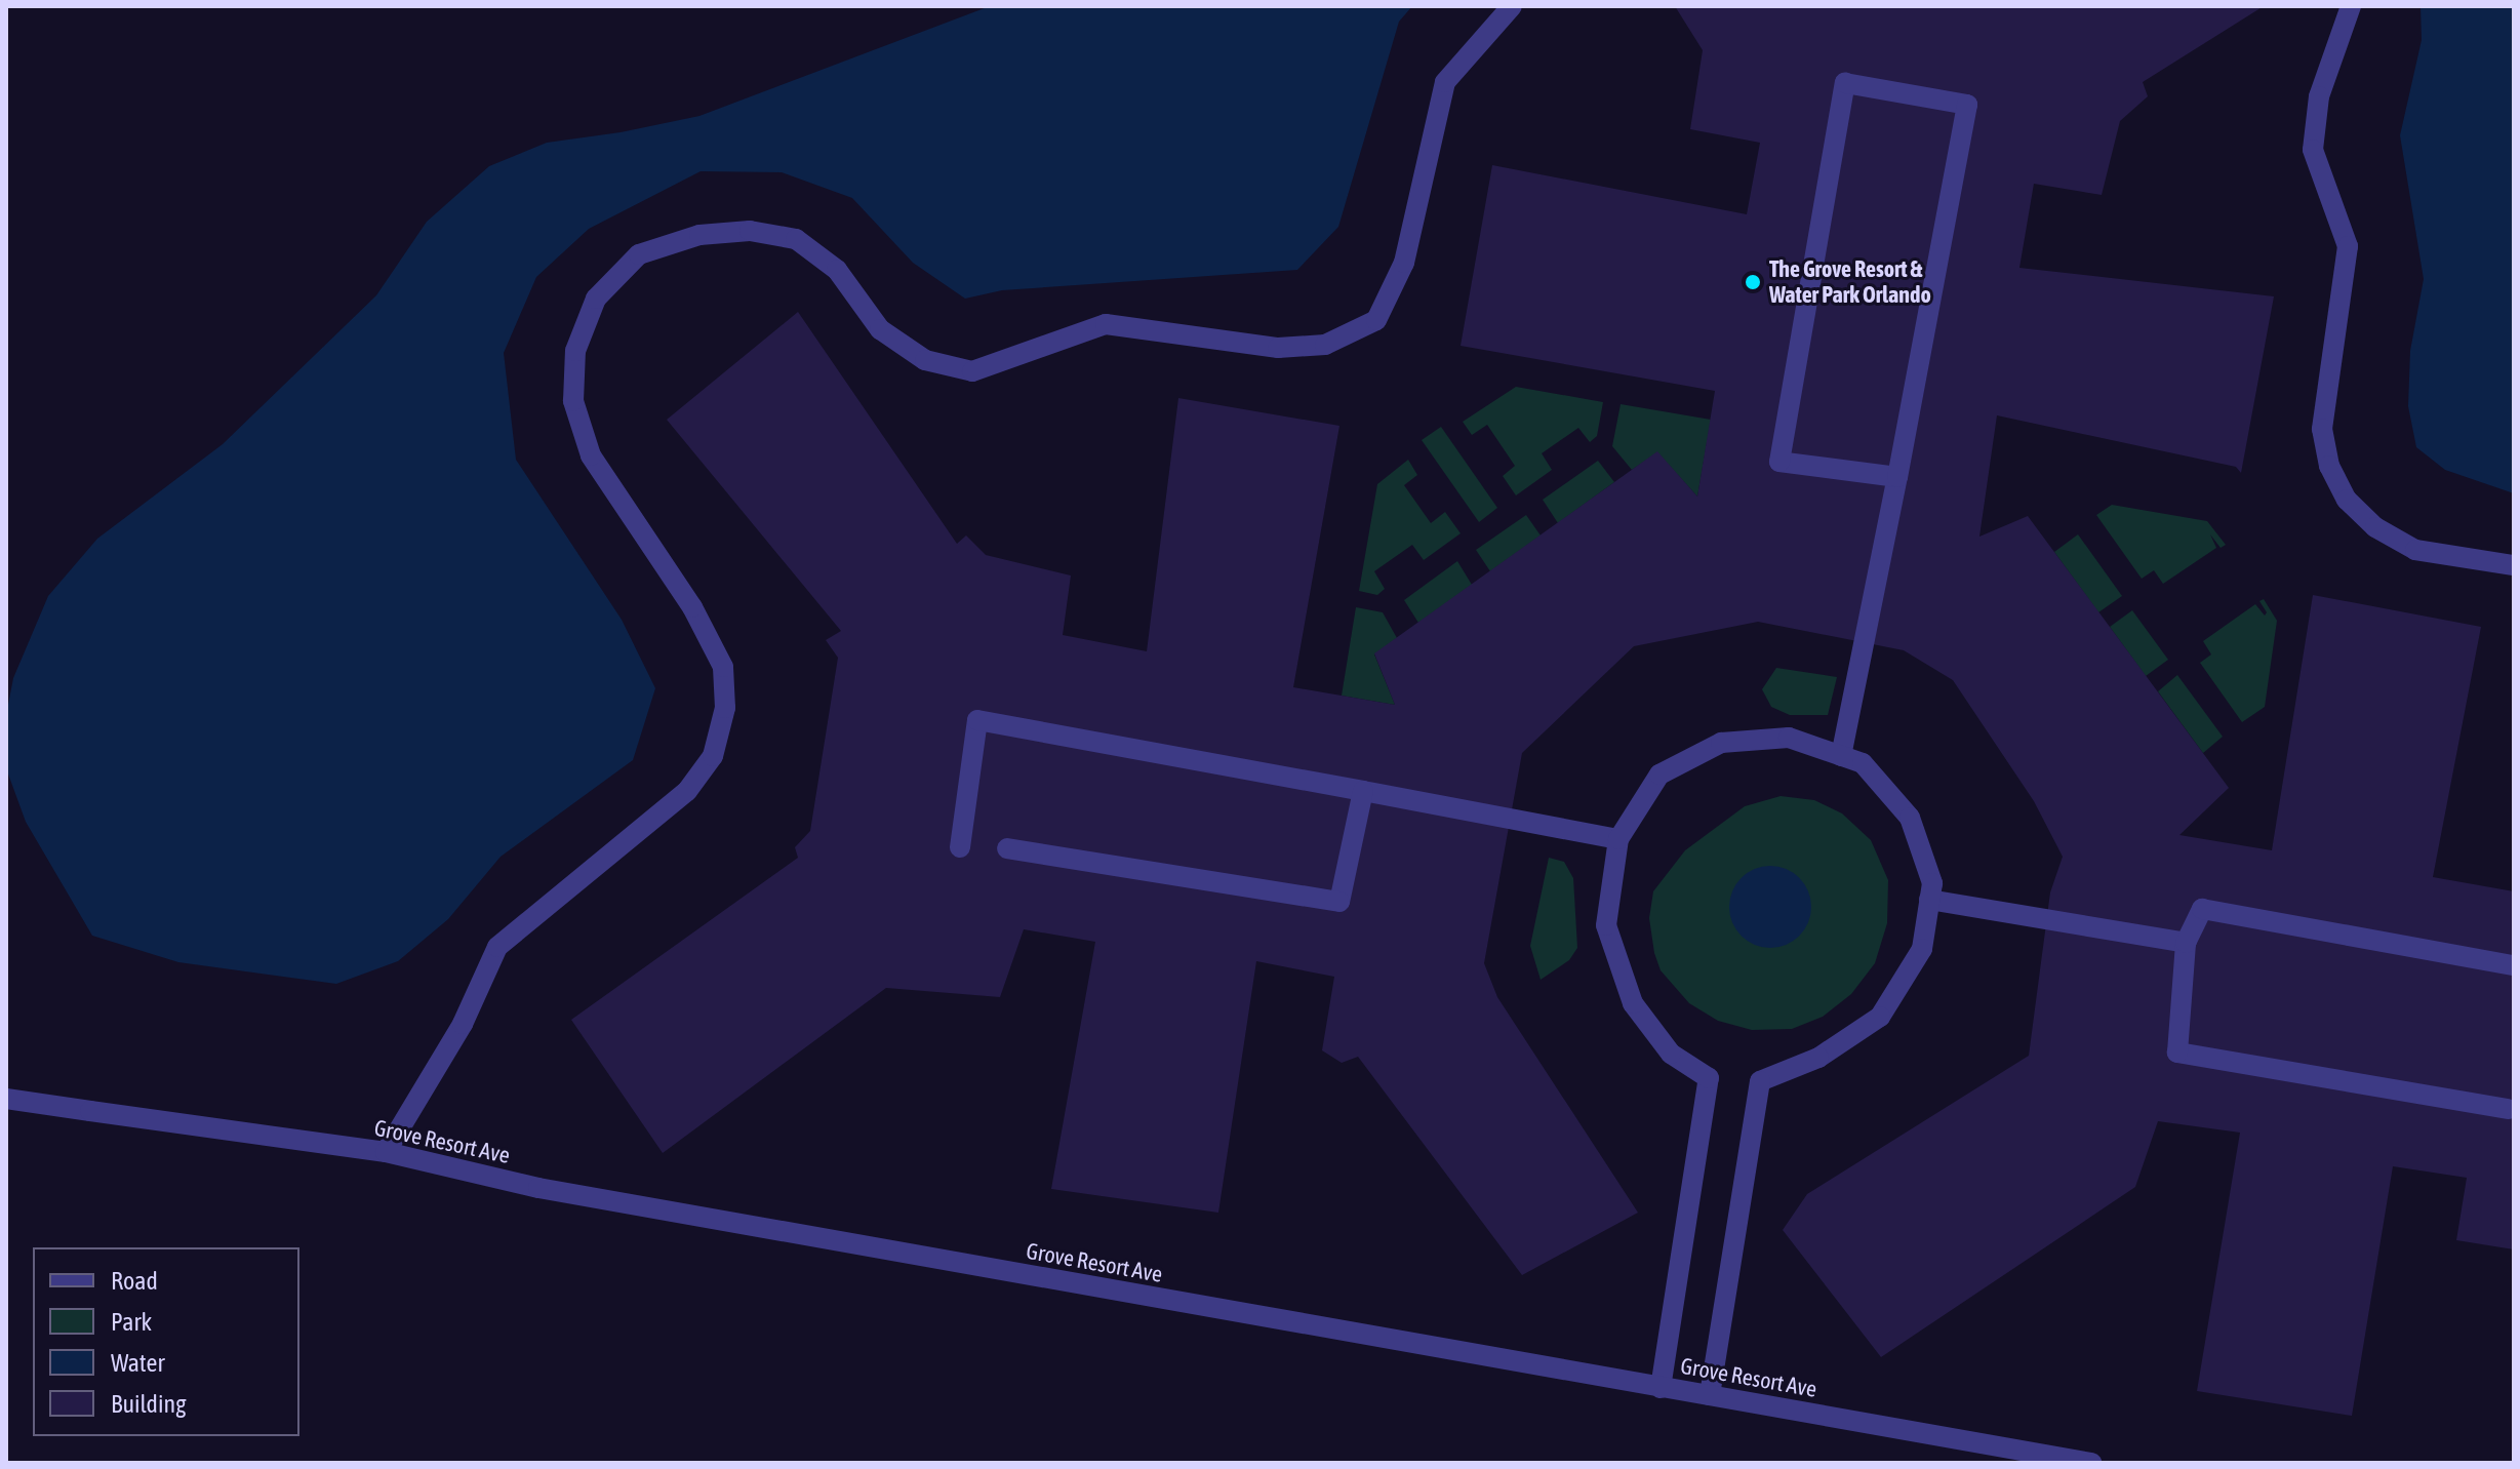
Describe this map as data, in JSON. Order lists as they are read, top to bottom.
{
  "streets": {
    "street": ["Grove Resort Ave"]
  },
  "places": ["The Grove Resort & Water Park Orlando"],
  "legend": [
    "Road",
    "Park",
    "Water",
    "Building"
  ]
}
